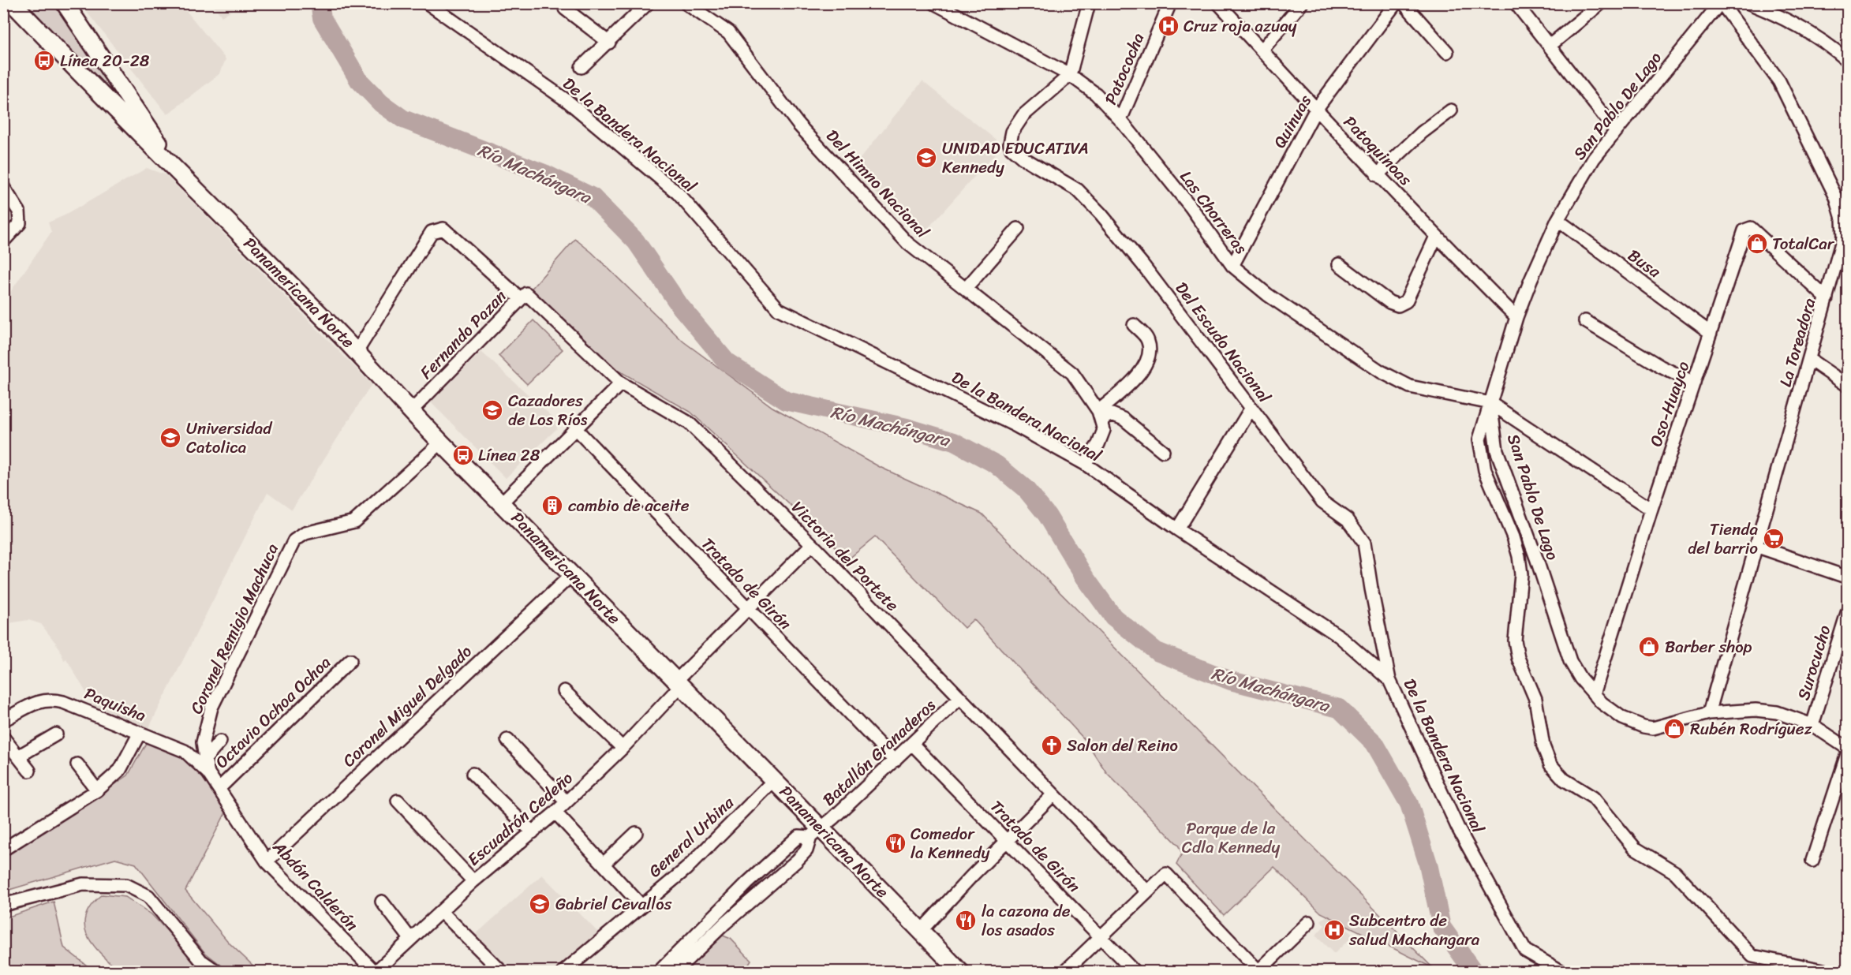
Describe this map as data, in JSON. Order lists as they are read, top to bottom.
{
  "streets": {
    "main road": ["Panamericana Norte"],
    "street": [
      "Patococha",
      "San Pablo De Lago",
      "Quinuas",
      "De la Bandera Nacional",
      "Patoquinoas",
      "Del Himno Nacional",
      "Las Chorreras",
      "Busa",
      "Fernando Pazan",
      "Del Escudo Nacional",
      "La Toreadora",
      "Oso-Huayco",
      "Victoria del Portete",
      "Tratado de Girón",
      "Coronel Remigio Machuca",
      "Surocucho",
      "Paquisha",
      "Coronel Miguel Delgado",
      "Octavio Ochoa Ochoa",
      "Batallón Granaderos",
      "Escuadrón Cedeño",
      "General Urbina",
      "Abdón Calderón"
    ]
  },
  "crossings": [
    ["Patococha", "Las Chorreras"],
    ["San Pablo De Lago", "Patoquinoas"],
    ["San Pablo De Lago", "Las Chorreras"],
    ["San Pablo De Lago", "Busa"],
    ["San Pablo De Lago", "La Toreadora"],
    ["San Pablo De Lago", "Oso-Huayco"],
    ["San Pablo De Lago", "Surocucho"],
    ["Quinuas", "Patoquinoas"],
    ["Quinuas", "Las Chorreras"],
    ["De la Bandera Nacional", "Del Escudo Nacional"],
    ["Las Chorreras", "Del Escudo Nacional"],
    ["Busa", "Oso-Huayco"],
    ["Panamericana Norte", "Fernando Pazan"],
    ["Panamericana Norte", "Coronel Remigio Machuca"],
    ["Panamericana Norte", "Coronel Miguel Delgado"],
    ["Panamericana Norte", "Batallón Granaderos"],
    ["Panamericana Norte", "Escuadrón Cedeño"],
    ["Panamericana Norte", "General Urbina"],
    ["Fernando Pazan", "Victoria del Portete"],
    ["La Toreadora", "Oso-Huayco"],
    ["Victoria del Portete", "Batallón Granaderos"],
    ["Victoria del Portete", "Escuadrón Cedeño"],
    ["Tratado de Girón", "Batallón Granaderos"],
    ["Tratado de Girón", "Escuadrón Cedeño"],
    ["Coronel Remigio Machuca", "Abdón Calderón"],
    ["Paquisha", "Abdón Calderón"],
    ["Coronel Miguel Delgado", "Abdón Calderón"],
    ["Octavio Ochoa Ochoa", "Abdón Calderón"],
    ["Escuadrón Cedeño", "Abdón Calderón"]
  ],
  "water": ["Río Machángara"],
  "parks": ["Parque de la Cdla Kennedy"],
  "places": {
    "hospital": ["Cruz roja azuay", "Subcentro de salud Machangara"],
    "bus stop": ["Línea 20-28", "Línea 28"],
    "school or university": [
      "UNIDAD EDUCATIVA Kennedy",
      "Cazadores de Los Ríos",
      "Universidad Catolica",
      "Gabriel Cevallos"
    ],
    "shop": ["TotalCar", "Barber shop", "Rubén Rodríguez"],
    "building": ["cambio de aceite"],
    "supermarket": ["Tienda del barrio"],
    "church": ["Salon del Reino"],
    "restaurant": ["Comedor la Kennedy", "la cazona de los asados"]
  }
}
